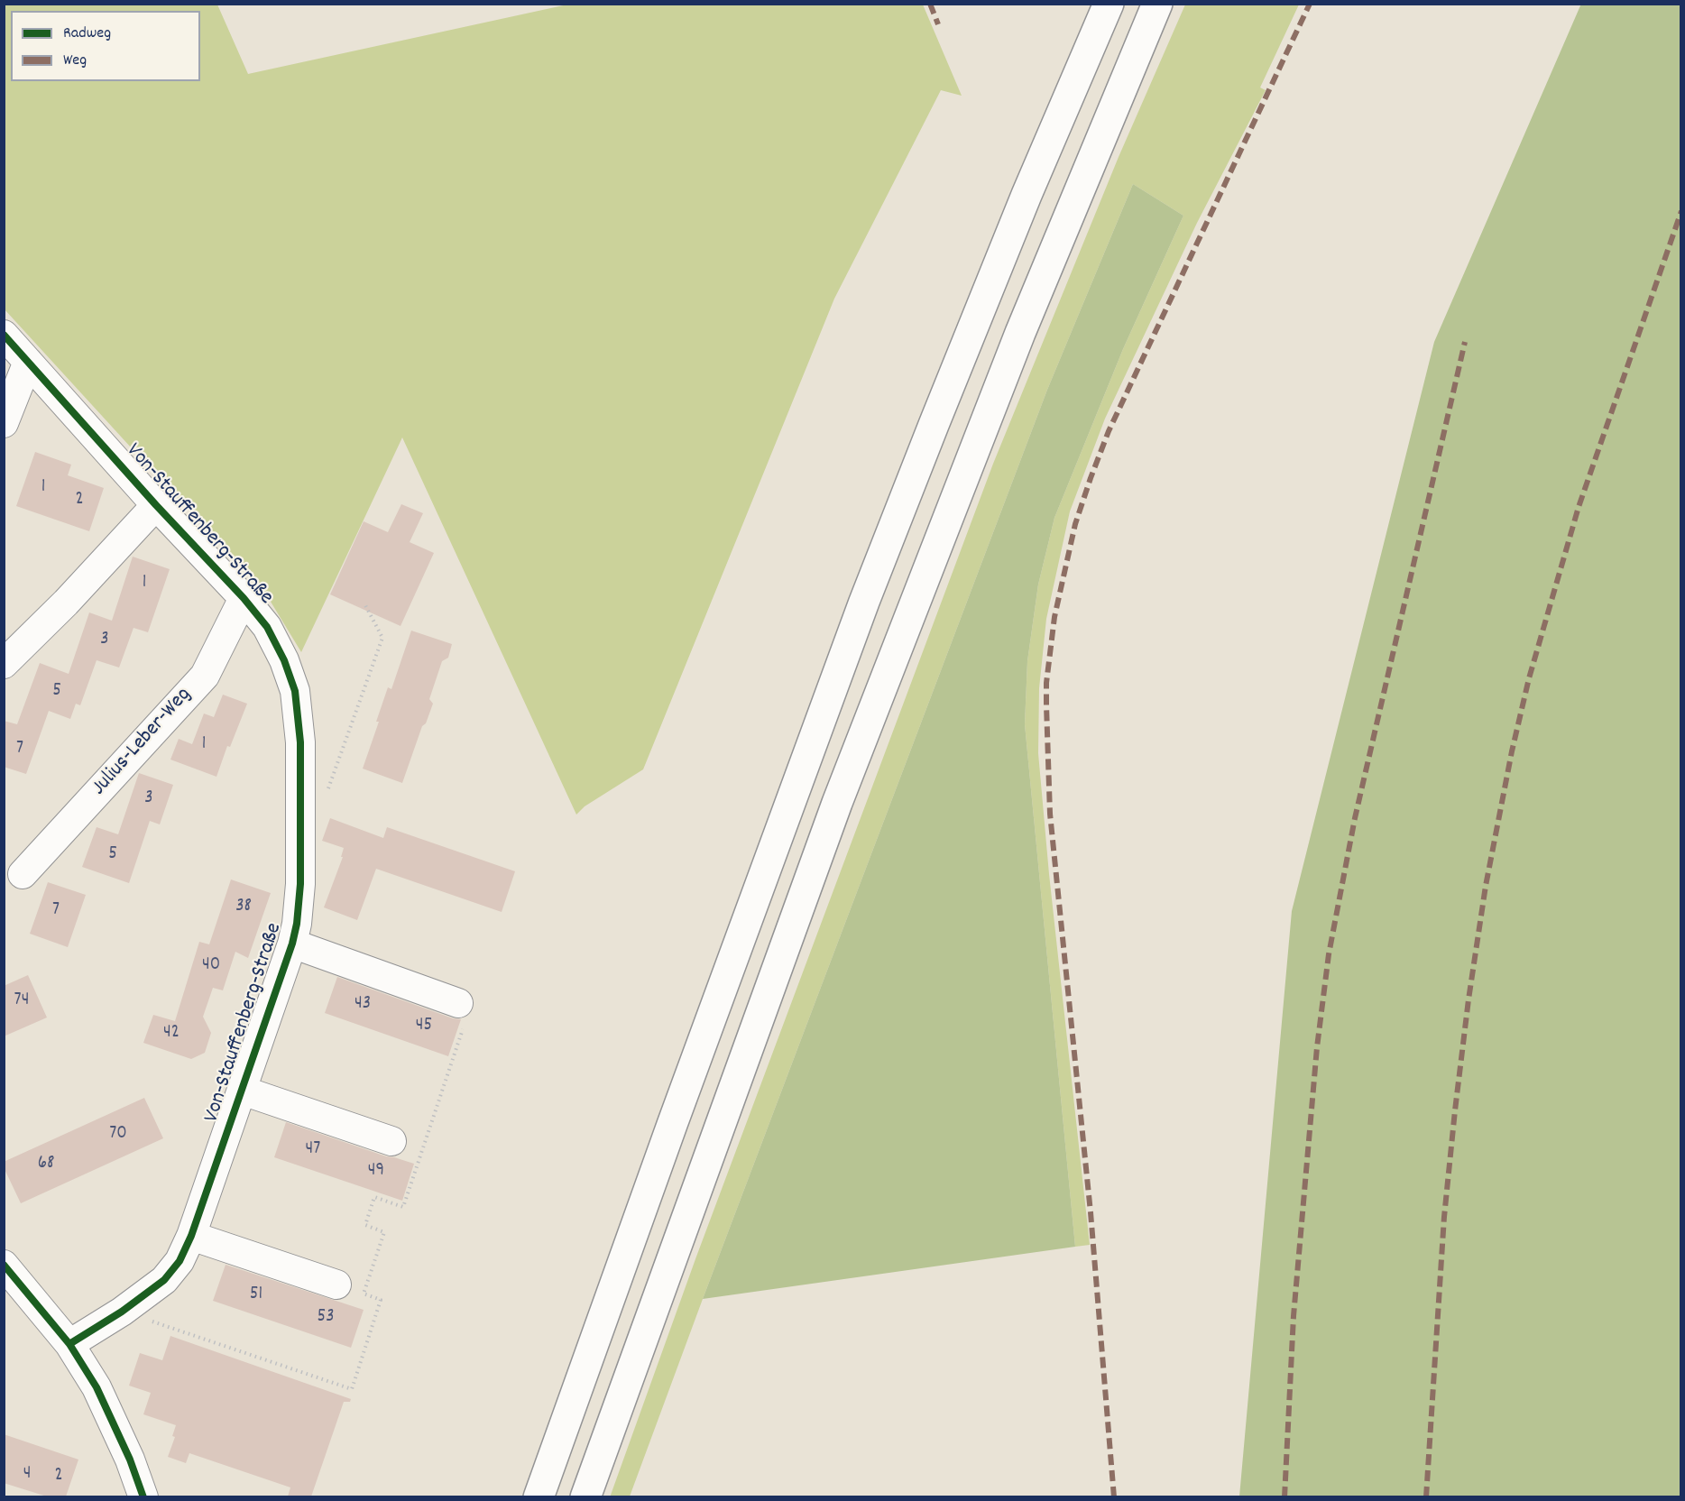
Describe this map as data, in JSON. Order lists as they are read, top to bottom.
{
  "streets": {
    "street": ["Von-Stauffenberg-Straße", "Julius-Leber-Weg"]
  },
  "crossings": [
    ["Von-Stauffenberg-Straße", "Julius-Leber-Weg"]
  ],
  "house_numbers": [
    "1",
    "2",
    "1",
    "3",
    "5",
    "1",
    "7",
    "3",
    "5",
    "38",
    "7",
    "40",
    "74",
    "43",
    "45",
    "42",
    "70",
    "47",
    "68",
    "49",
    "51",
    "53",
    "4",
    "2"
  ],
  "legend": ["Radweg", "Weg"]
}
